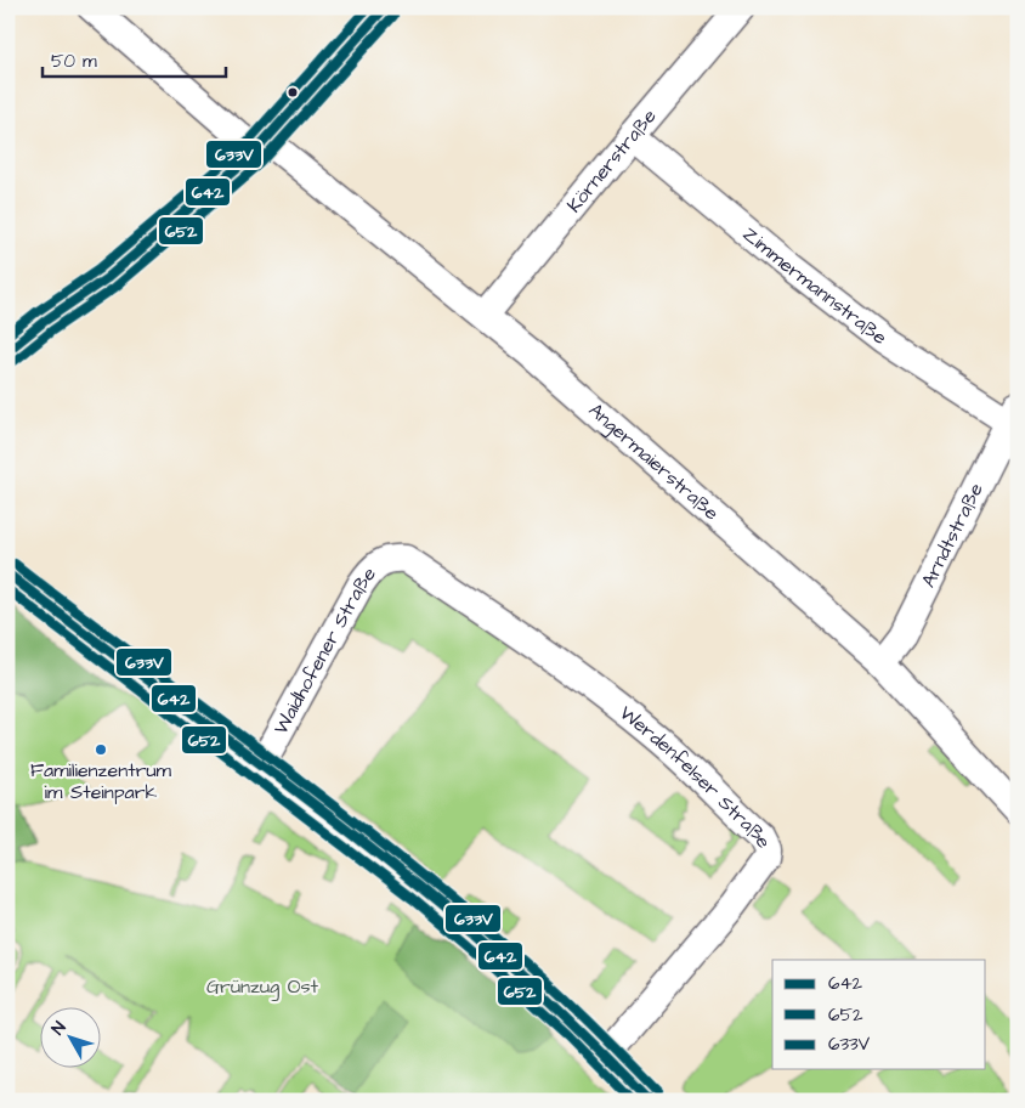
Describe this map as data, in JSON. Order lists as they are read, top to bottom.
{
  "streets": {
    "street": [
      "Körnerstraße",
      "Zimmermannstraße",
      "Angermaierstraße",
      "Arndtstraße",
      "Waidhofener Straße",
      "Werdenfelser Straße"
    ]
  },
  "crossings": [
    ["Körnerstraße", "Zimmermannstraße"],
    ["Körnerstraße", "Angermaierstraße"],
    ["Zimmermannstraße", "Arndtstraße"],
    ["Angermaierstraße", "Arndtstraße"],
    ["Waidhofener Straße", "Werdenfelser Straße"]
  ],
  "parks": ["Grünzug Ost"],
  "places": ["Familienzentrum im Steinpark"],
  "lines": ["transit line 642", "transit line 633V", "transit line 652"],
  "legend": ["642", "652", "633V"],
  "scale_bar": "50 m",
  "north": "top left"
}
